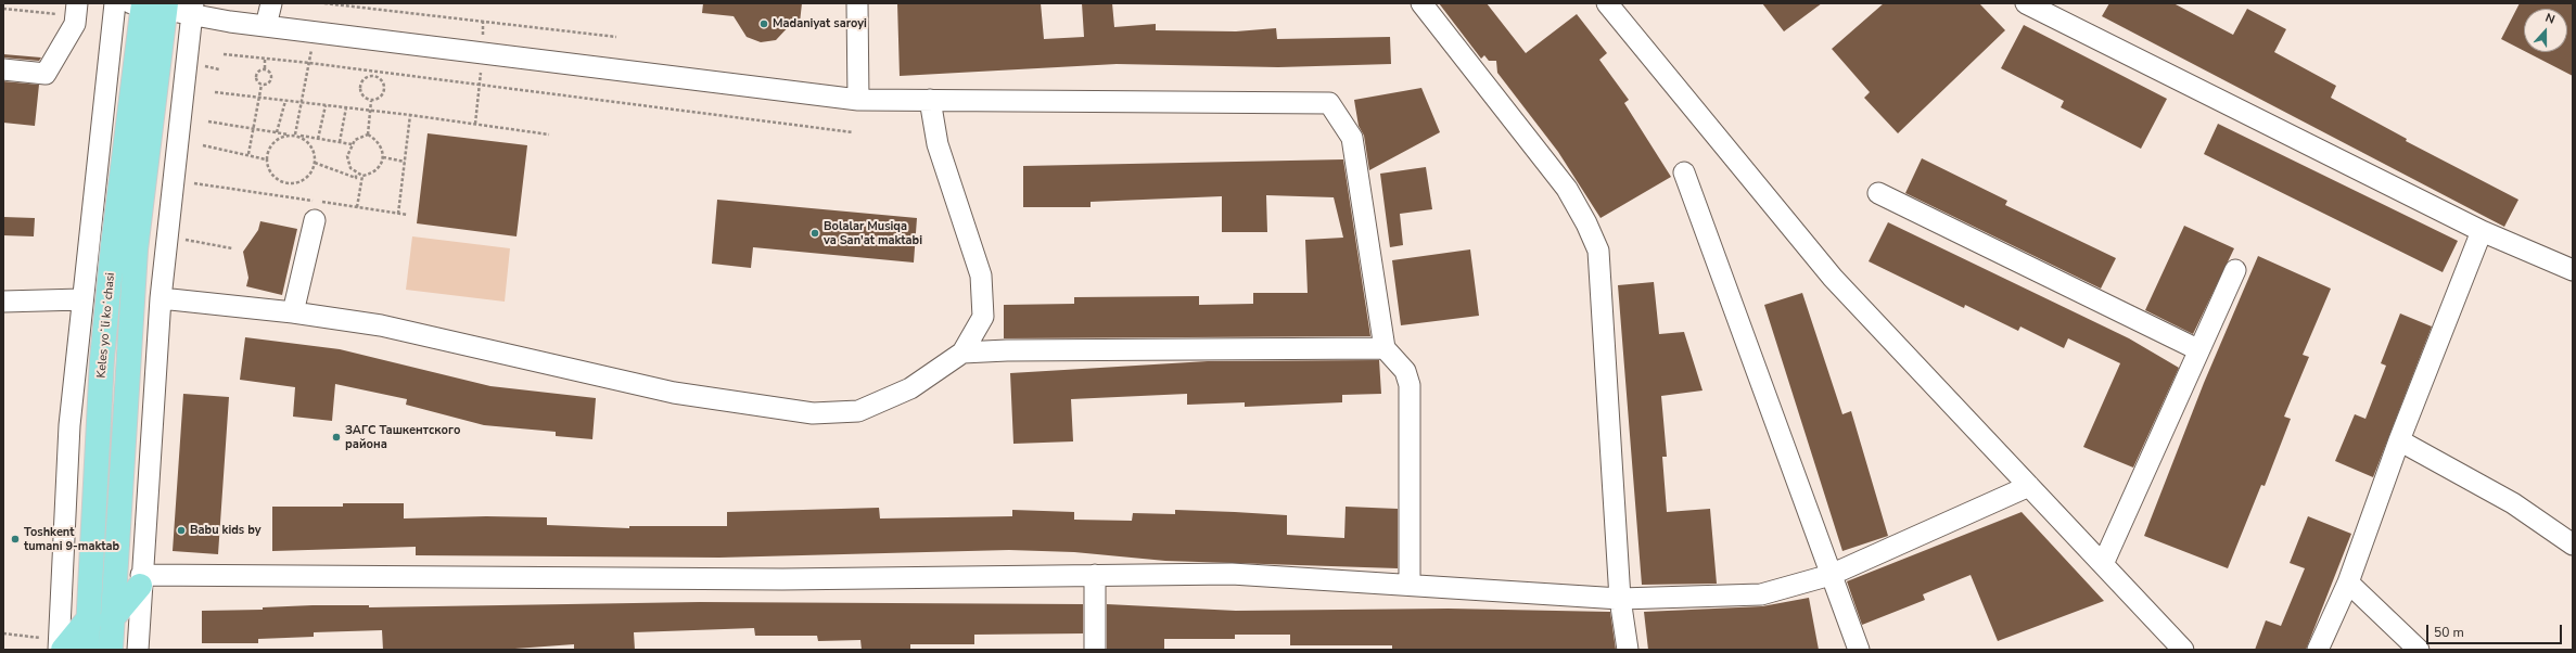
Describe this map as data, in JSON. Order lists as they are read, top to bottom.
{
  "streets": {
    "main road": ["Keles yoʻli koʻchasi"]
  },
  "places": [
    "Madaniyat saroyi",
    "Bolalar Musiqa va San'at maktabi",
    "ЗАГС Ташкентского района",
    "Babu kids by",
    "Toshkent tumani 9-maktab"
  ],
  "scale_bar": "50 m",
  "north": "top"
}
